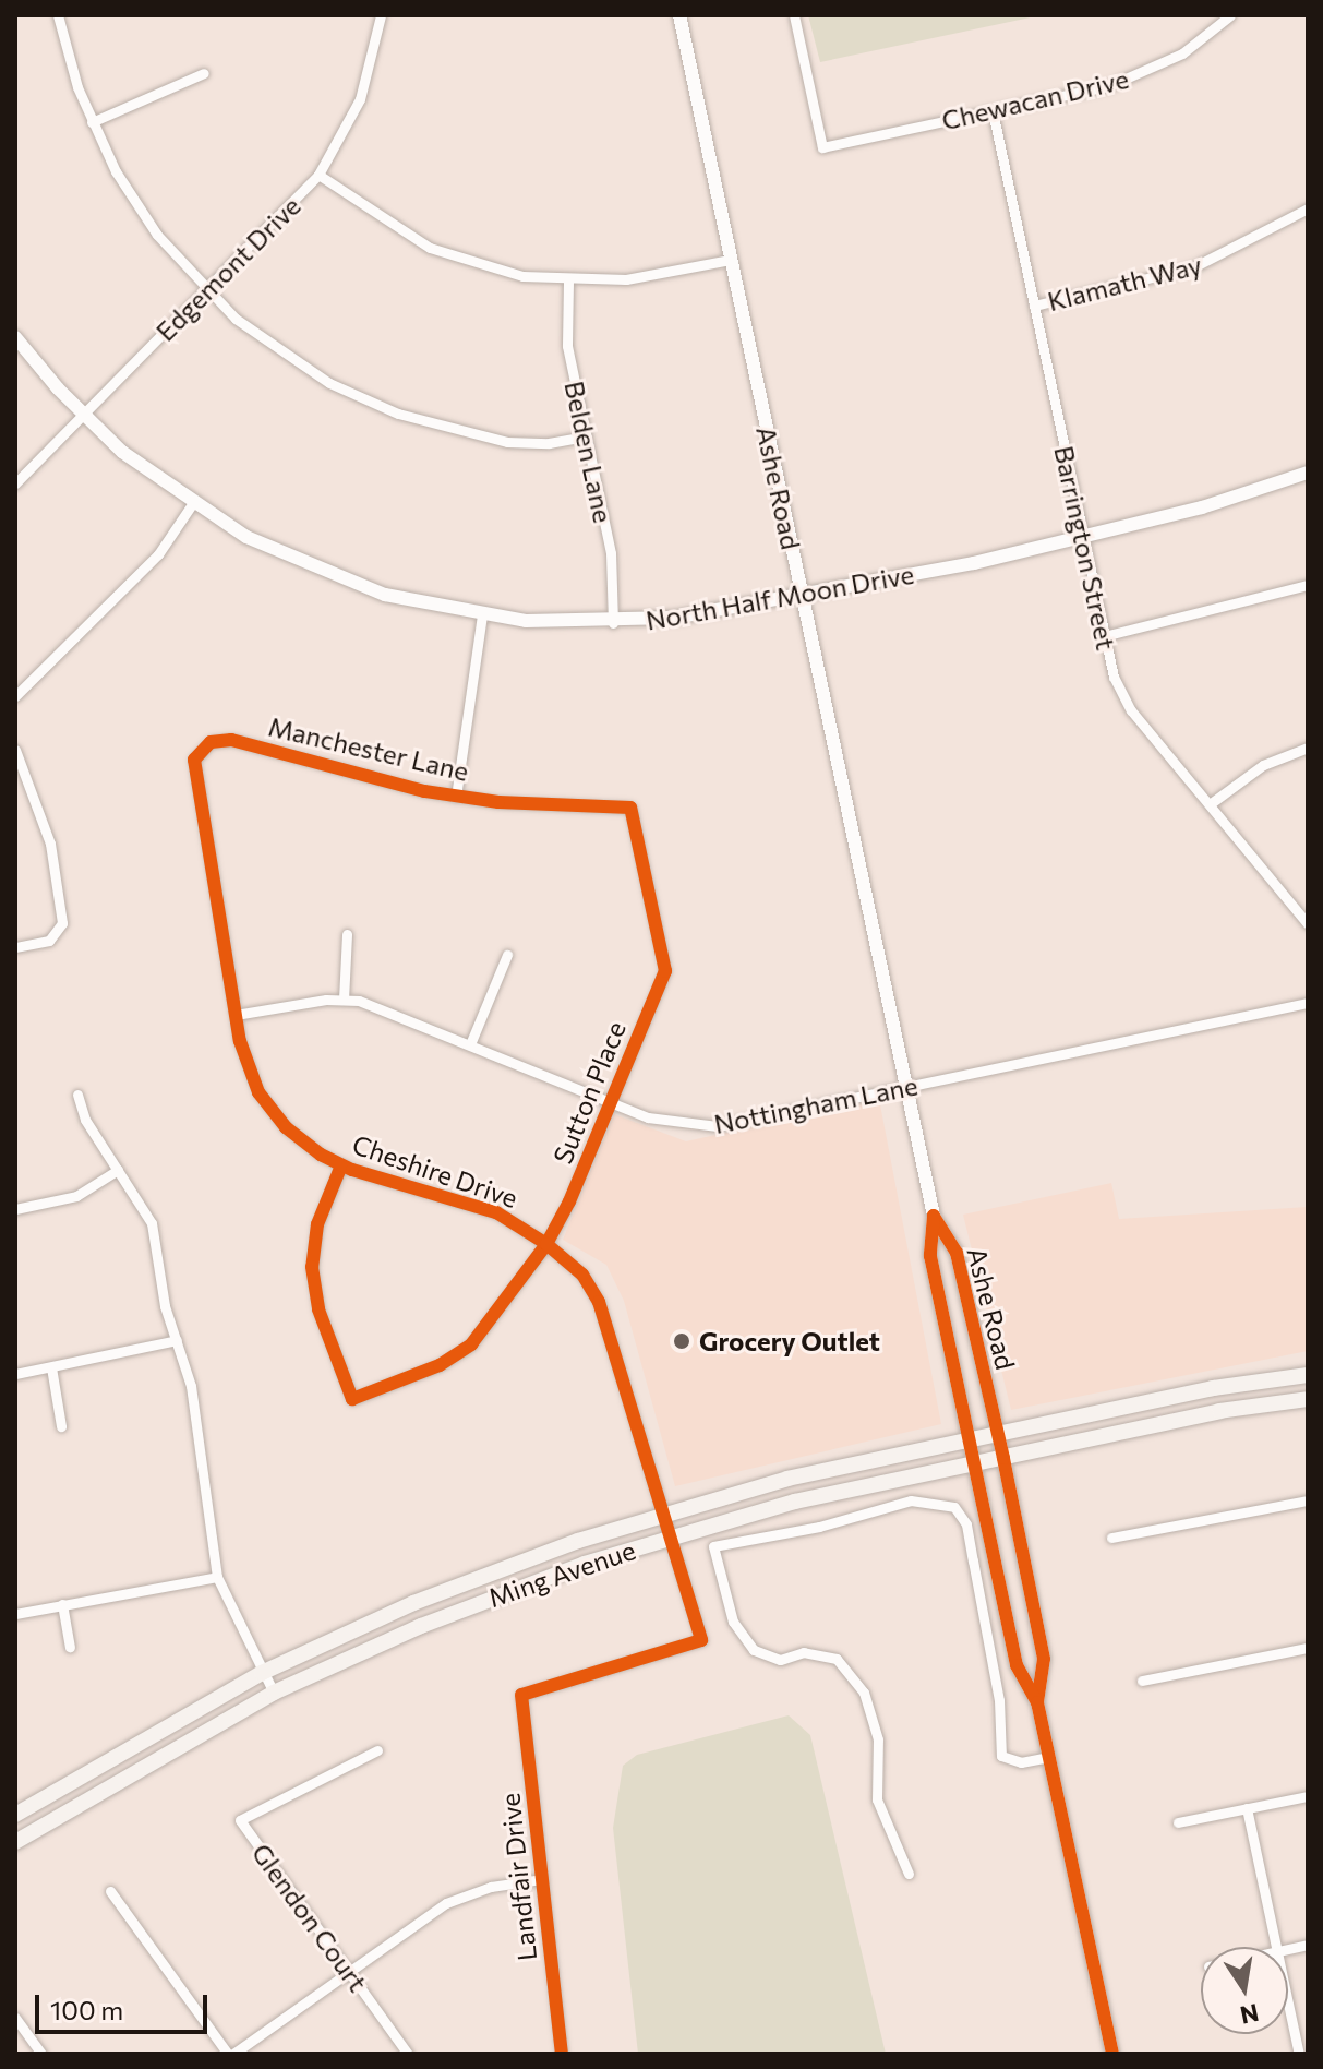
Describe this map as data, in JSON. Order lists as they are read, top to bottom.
{
  "streets": {
    "main road": ["Ming Avenue"],
    "street": [
      "Chewacan Drive",
      "Edgemont Drive",
      "Klamath Way",
      "Belden Lane",
      "Ashe Road",
      "Barrington Street",
      "North Half Moon Drive",
      "Manchester Lane",
      "Sutton Place",
      "Nottingham Lane",
      "Cheshire Drive",
      "Landfair Drive",
      "Glendon Court"
    ]
  },
  "crossings": [
    ["Chewacan Drive", "Barrington Street"],
    ["Edgemont Drive", "North Half Moon Drive"],
    ["Klamath Way", "Barrington Street"],
    ["Belden Lane", "North Half Moon Drive"],
    ["Ashe Road", "North Half Moon Drive"],
    ["Ashe Road", "Nottingham Lane"],
    ["Ashe Road", "Ming Avenue"],
    ["Barrington Street", "North Half Moon Drive"],
    ["Manchester Lane", "Sutton Place"],
    ["Manchester Lane", "Cheshire Drive"],
    ["Sutton Place", "Nottingham Lane"],
    ["Sutton Place", "Cheshire Drive"],
    ["Nottingham Lane", "Cheshire Drive"],
    ["Cheshire Drive", "Ming Avenue"],
    ["Cheshire Drive", "Landfair Drive"]
  ],
  "places": ["Grocery Outlet"],
  "scale_bar": "100 m",
  "north": "bottom"
}
